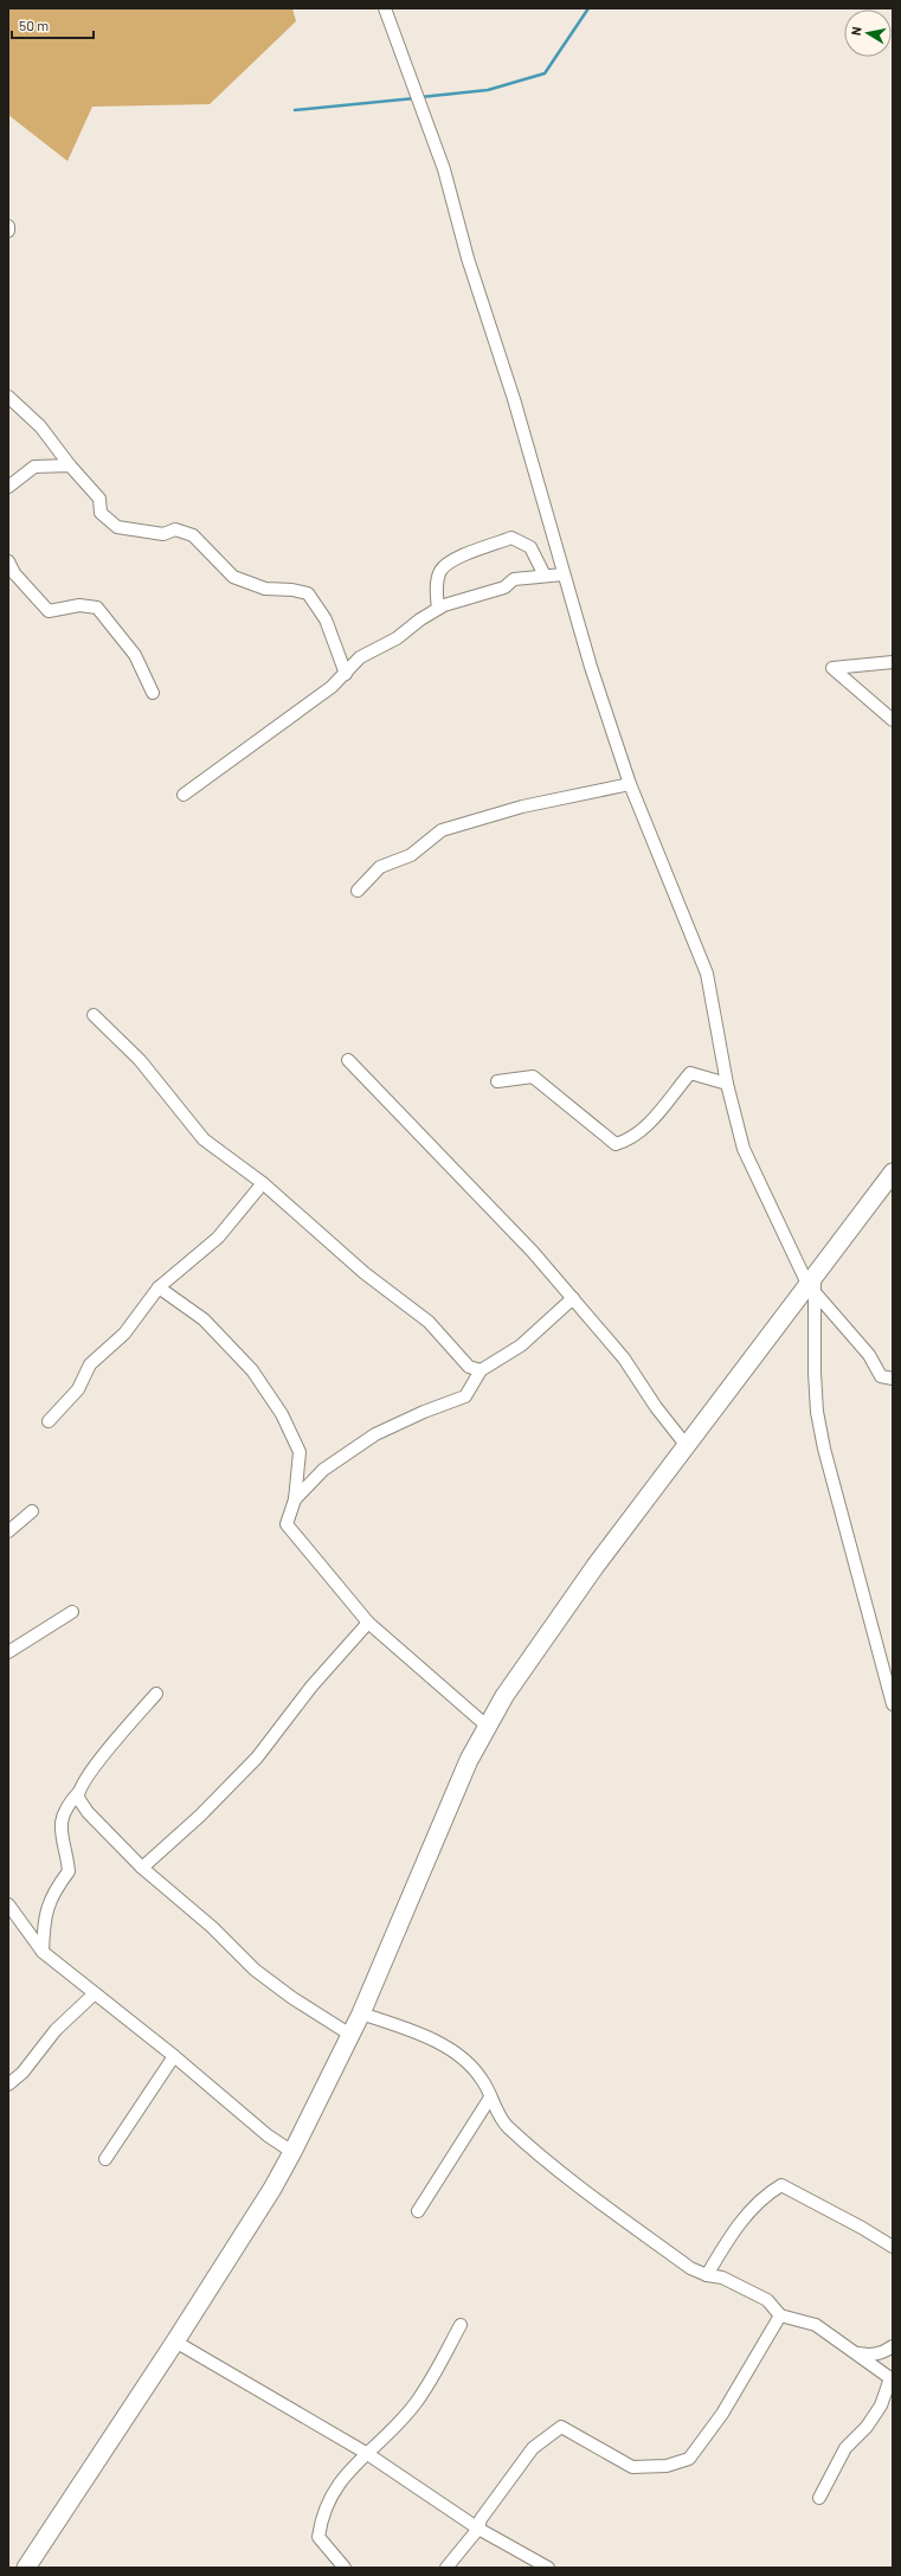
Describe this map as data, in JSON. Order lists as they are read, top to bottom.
{
  "scale_bar": "50 m",
  "north": "left"
}
